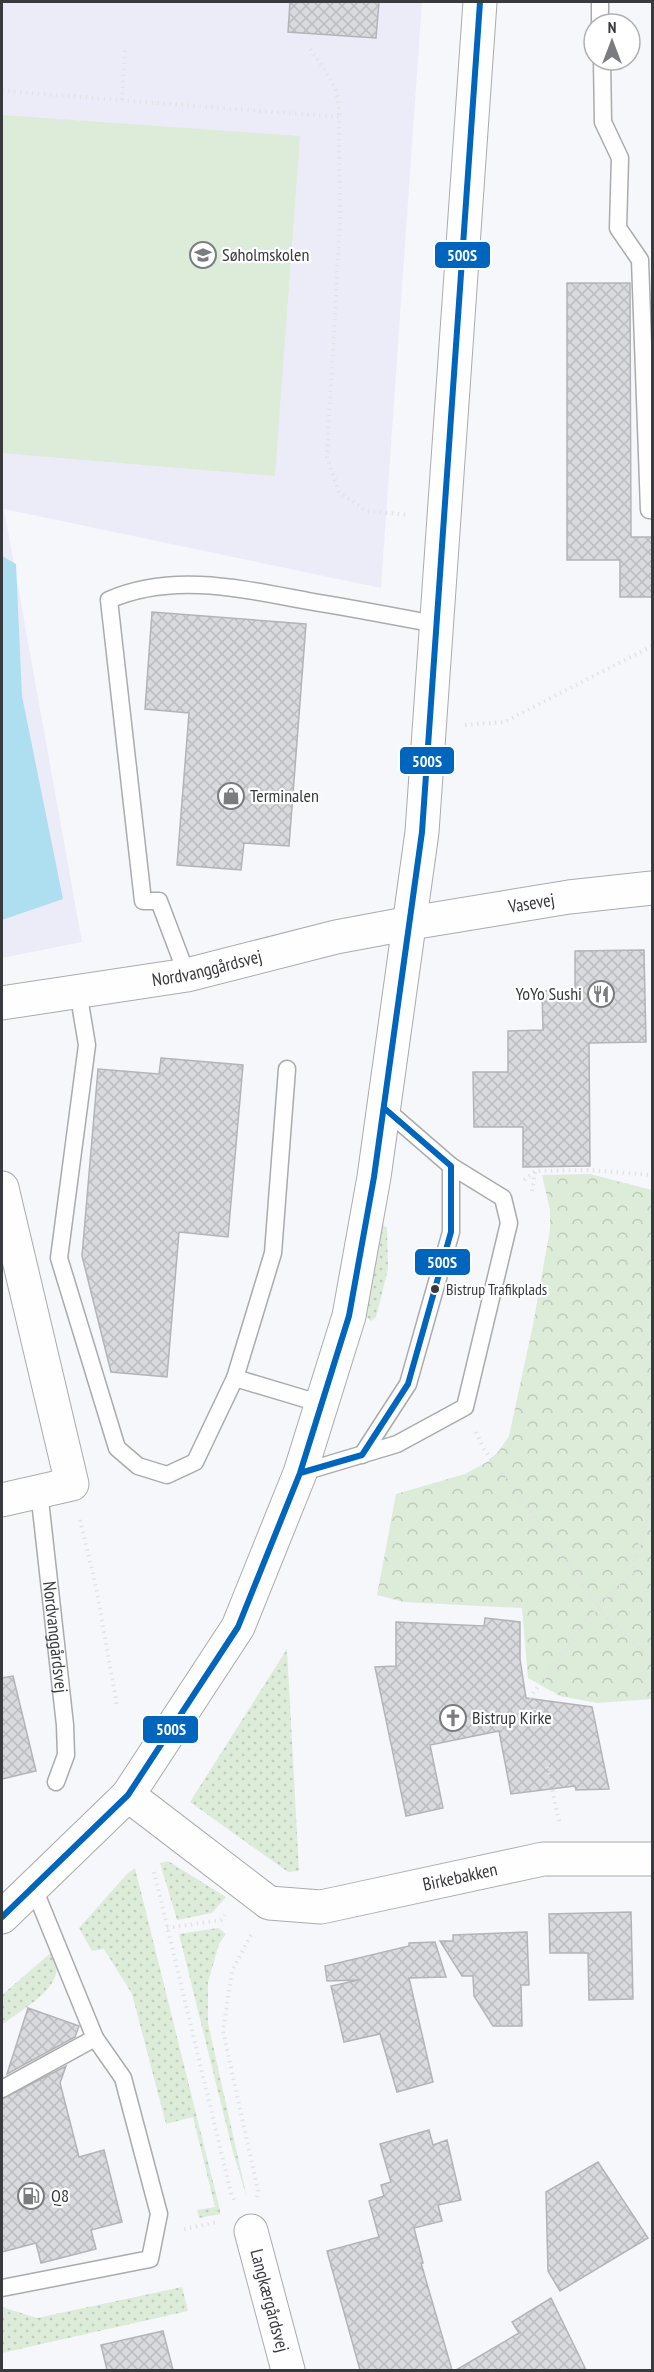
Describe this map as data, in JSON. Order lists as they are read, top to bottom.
{
  "streets": {
    "main road": [
      "Vasevej",
      "Nordvanggårdsvej",
      "Birkebakken",
      "Langkærgårdsvej"
    ]
  },
  "crossings": [
    ["Vasevej", "Nordvanggårdsvej"]
  ],
  "places": {
    "school or university": ["Søholmskolen"],
    "shop": ["Terminalen"],
    "restaurant": ["YoYo Sushi"],
    "other": ["Bistrup Trafikplads"],
    "church": ["Bistrup Kirke"],
    "fuel station": ["Q8"]
  },
  "lines": ["transit line 500S"],
  "north": "top"
}
